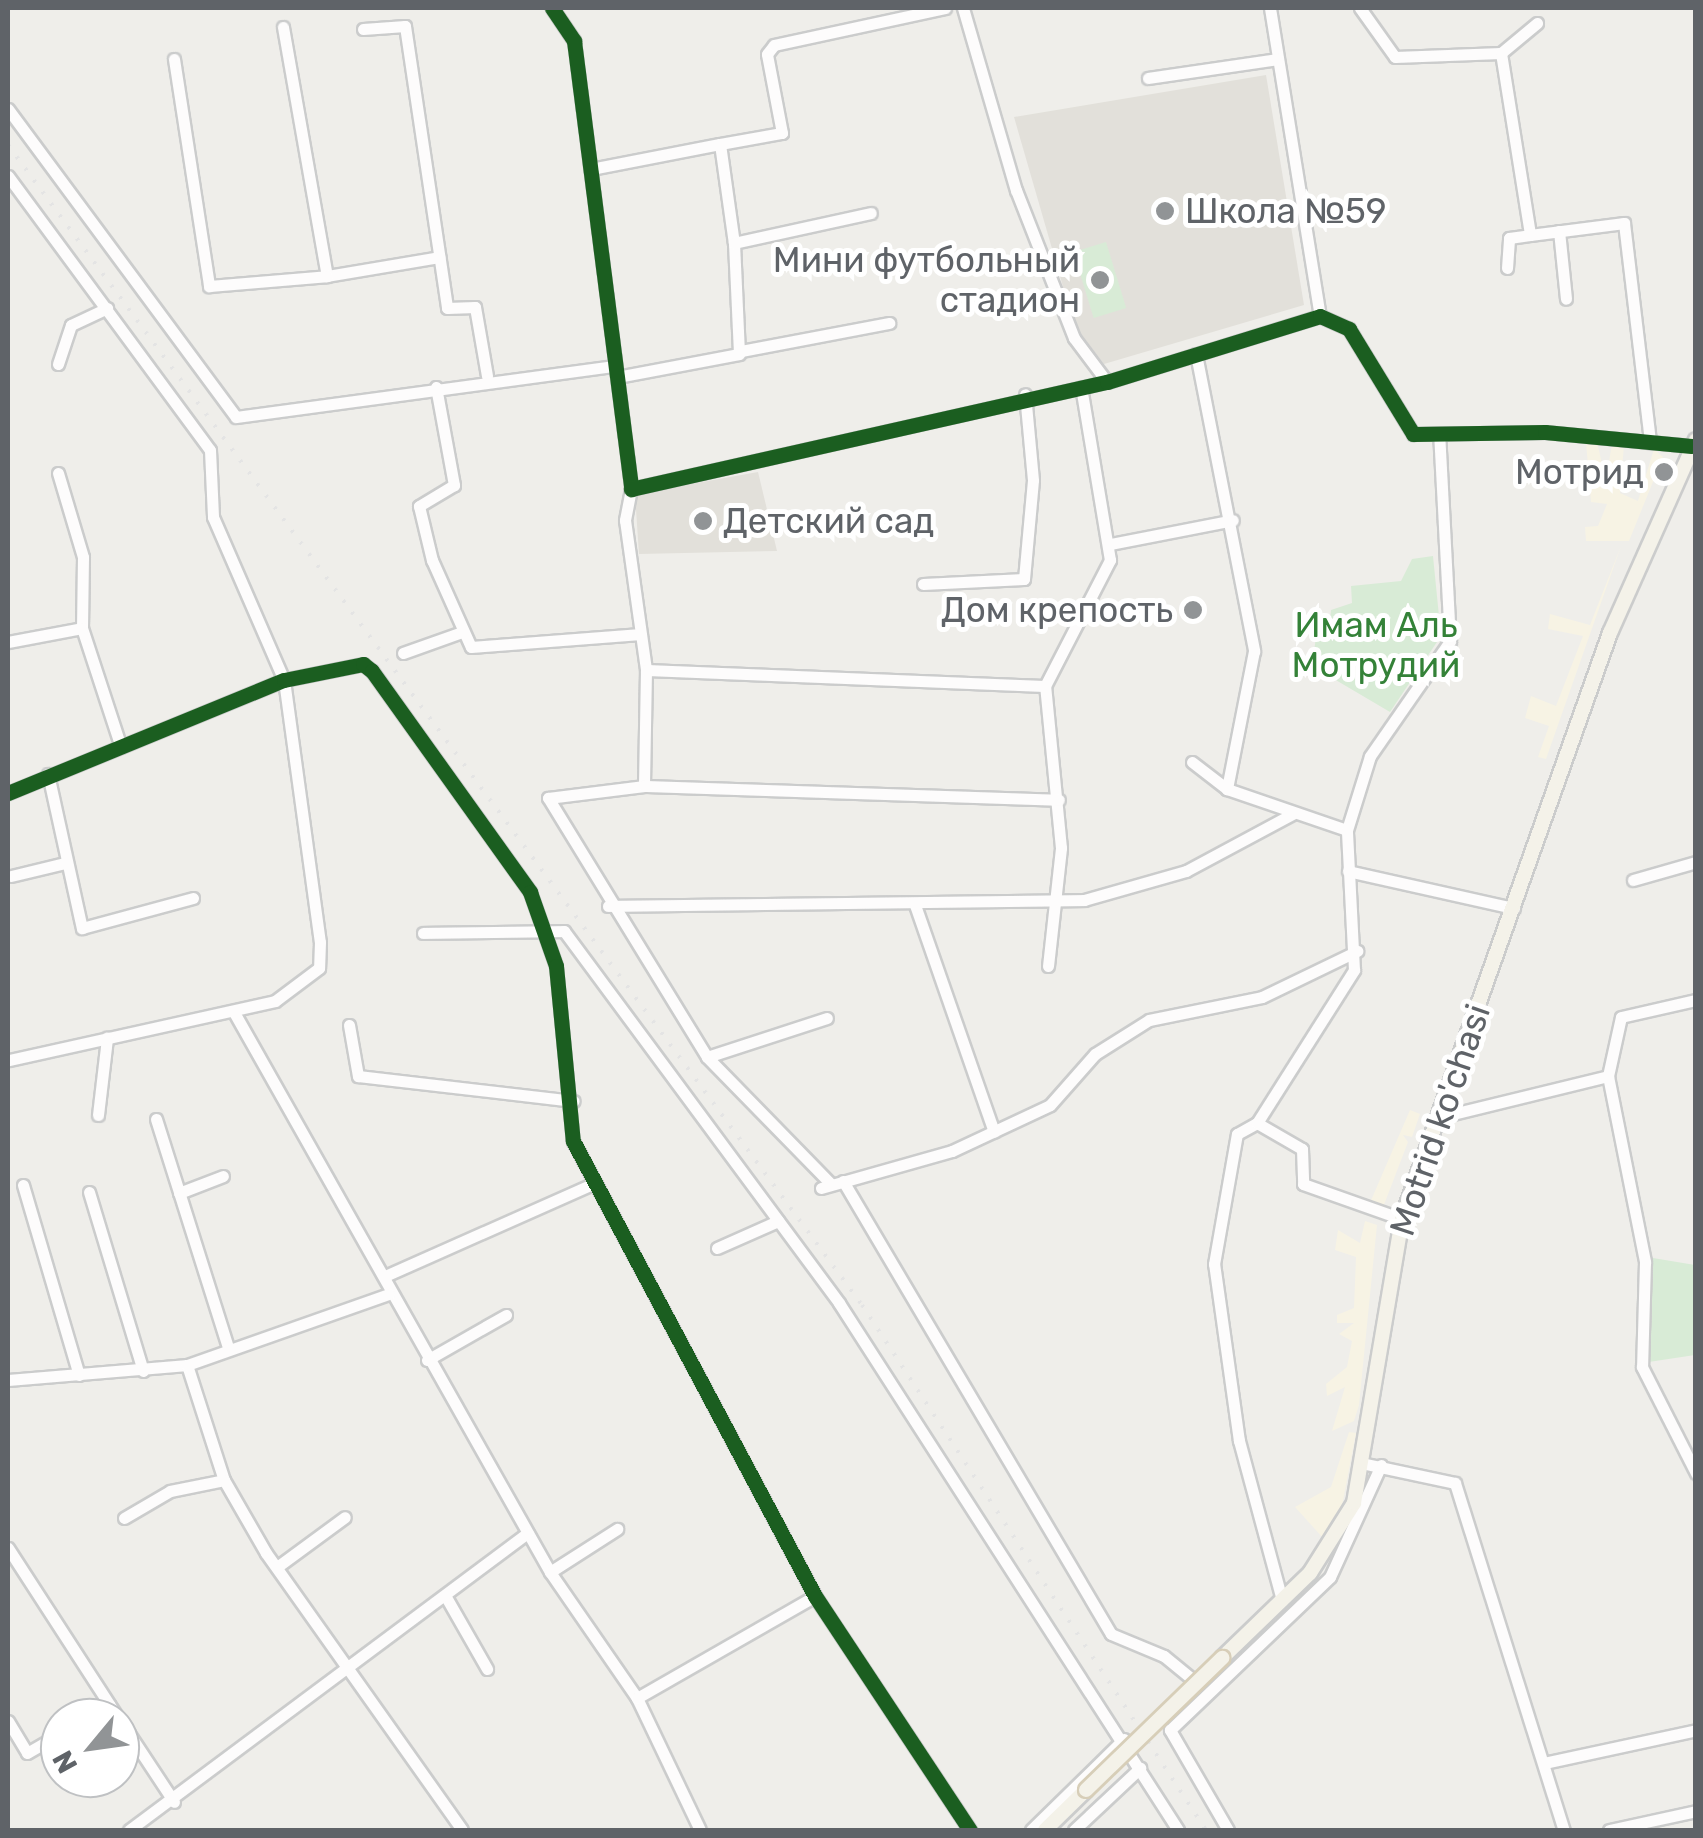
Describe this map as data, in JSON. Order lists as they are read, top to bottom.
{
  "streets": {
    "main road": ["Motrid ko'chasi"]
  },
  "parks": ["Имам Аль Мотрудий"],
  "places": [
    "Школа №59",
    "Мини футбольный стадион",
    "Мотрид",
    "Детский сад",
    "Дом крепость"
  ],
  "north": "bottom left"
}
